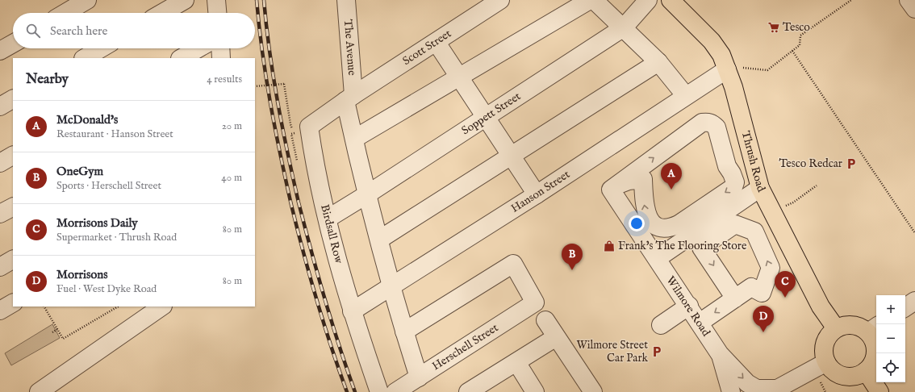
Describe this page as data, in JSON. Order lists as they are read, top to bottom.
{
  "streets": {
    "main road": ["Thrush Road"],
    "street": [
      "The Avenue",
      "Scott Street",
      "Soppett Street",
      "Hanson Street",
      "Birdsall Row",
      "Wilmore Road",
      "Herschell Street"
    ]
  },
  "crossings": [
    ["The Avenue", "Scott Street"],
    ["The Avenue", "Soppett Street"],
    ["The Avenue", "Hanson Street"],
    ["The Avenue", "Birdsall Row"],
    ["The Avenue", "Herschell Street"],
    ["Scott Street", "Birdsall Row"],
    ["Soppett Street", "Birdsall Row"],
    ["Thrush Road", "Hanson Street"],
    ["Hanson Street", "Birdsall Row"]
  ],
  "places": {
    "supermarket": ["Tesco"],
    "parking": ["Tesco Redcar", "Wilmore Street Car Park"],
    "shop": ["Frank's The Flooring Store"]
  },
  "page": {
    "search": "Search here",
    "heading": ["Nearby", "4 results"],
    "list": [
      {
        "mark": "A",
        "name": "McDonald's",
        "note": "Restaurant · Hanson Street",
        "value": "20 m"
      },
      {
        "mark": "B",
        "name": "OneGym",
        "note": "Sports · Herschell Street",
        "value": "40 m"
      },
      {
        "mark": "C",
        "name": "Morrisons Daily",
        "note": "Supermarket · Thrush Road",
        "value": "80 m"
      },
      {
        "mark": "D",
        "name": "Morrisons",
        "note": "Fuel · West Dyke Road",
        "value": "80 m"
      }
    ],
    "pins": [
      "A",
      "B",
      "C",
      "D"
    ],
    "map_buttons": ["+", "−"]
  }
}
